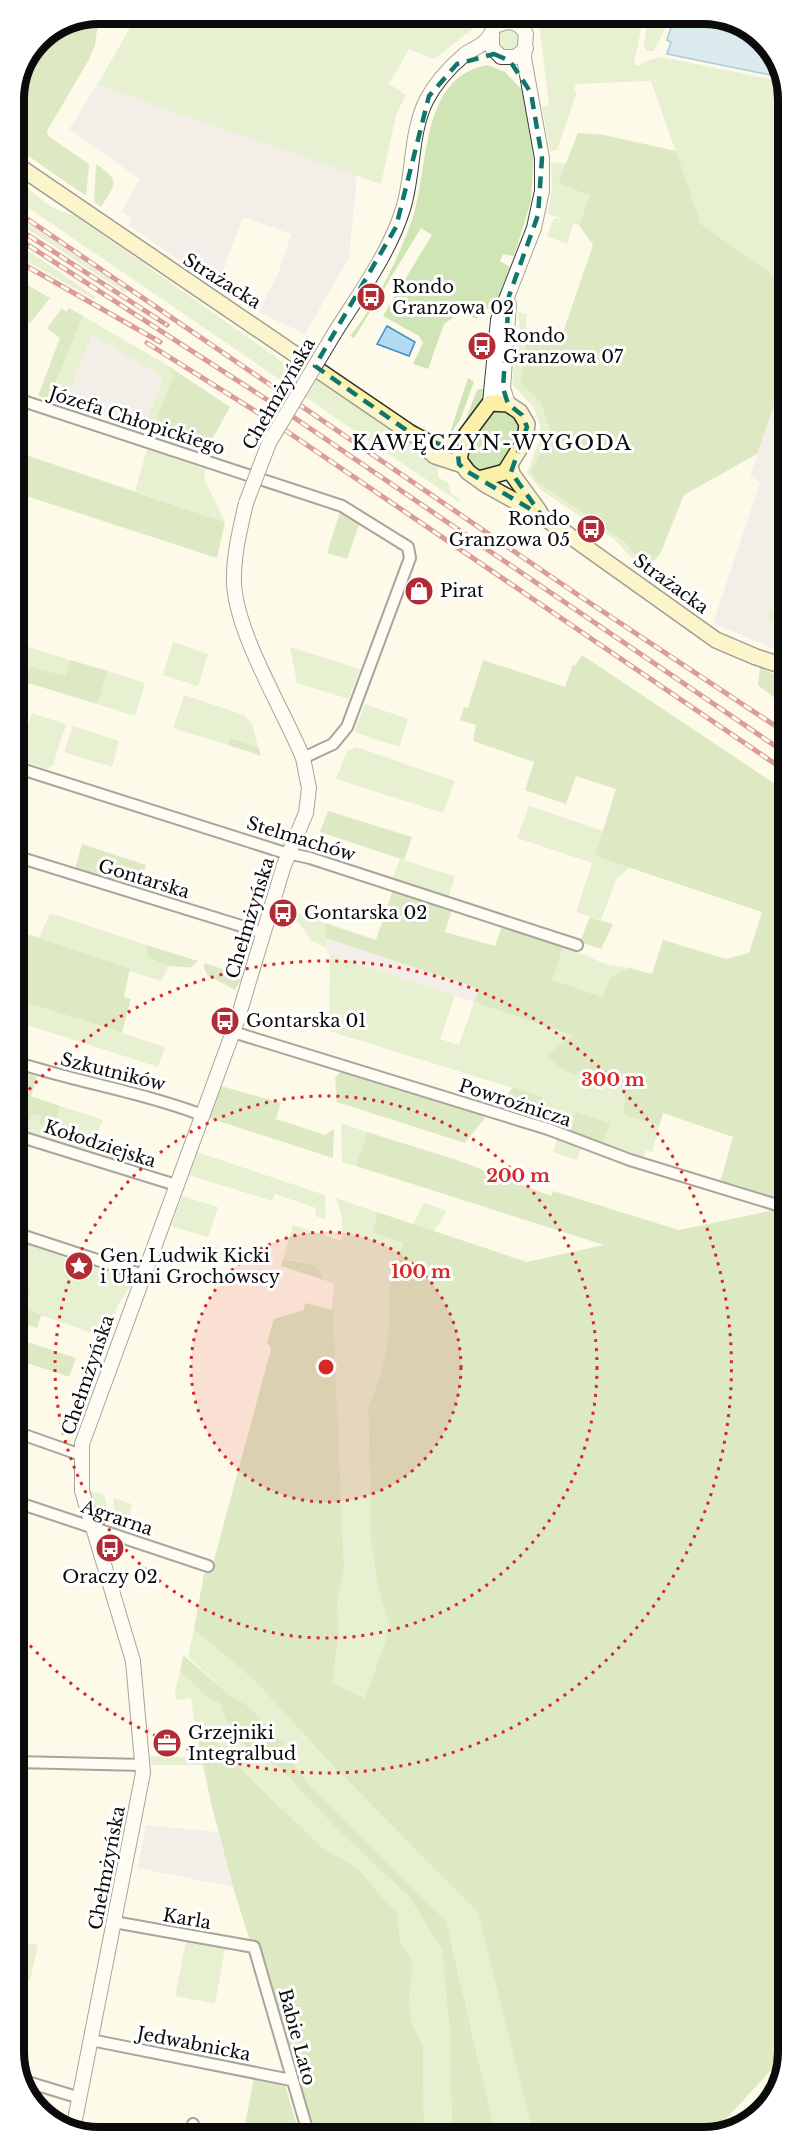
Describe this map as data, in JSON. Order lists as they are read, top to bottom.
{
  "streets": {
    "main road": ["Strażacka"],
    "street": [
      "Chełmżyńska",
      "Józefa Chłopickiego",
      "Stelmachów",
      "Gontarska",
      "Szkutników",
      "Powroźnicza",
      "Kołodziejska",
      "Agrarna",
      "Karla",
      "Babie Lato",
      "Jedwabnicka"
    ]
  },
  "crossings": [
    ["Chełmżyńska", "Józefa Chłopickiego"],
    ["Chełmżyńska", "Stelmachów"],
    ["Chełmżyńska", "Gontarska"],
    ["Chełmżyńska", "Szkutników"],
    ["Chełmżyńska", "Powroźnicza"],
    ["Chełmżyńska", "Kołodziejska"],
    ["Chełmżyńska", "Agrarna"],
    ["Chełmżyńska", "Karla"],
    ["Chełmżyńska", "Jedwabnicka"],
    ["Karla", "Babie Lato"],
    ["Babie Lato", "Jedwabnicka"]
  ],
  "districts": ["KAWĘCZYN-WYGODA"],
  "places": {
    "bus stop": [
      "Rondo Granzowa 02",
      "Rondo Granzowa 07",
      "Rondo Granzowa 05",
      "Gontarska 02",
      "Gontarska 01",
      "Oraczy 02"
    ],
    "shop": ["Pirat"],
    "place": ["Gen. Ludwik Kicki i Ułani Grochowscy"],
    "office": ["Grzejniki Integralbud"]
  },
  "rings": ["300 m", "200 m", "100 m"]
}
